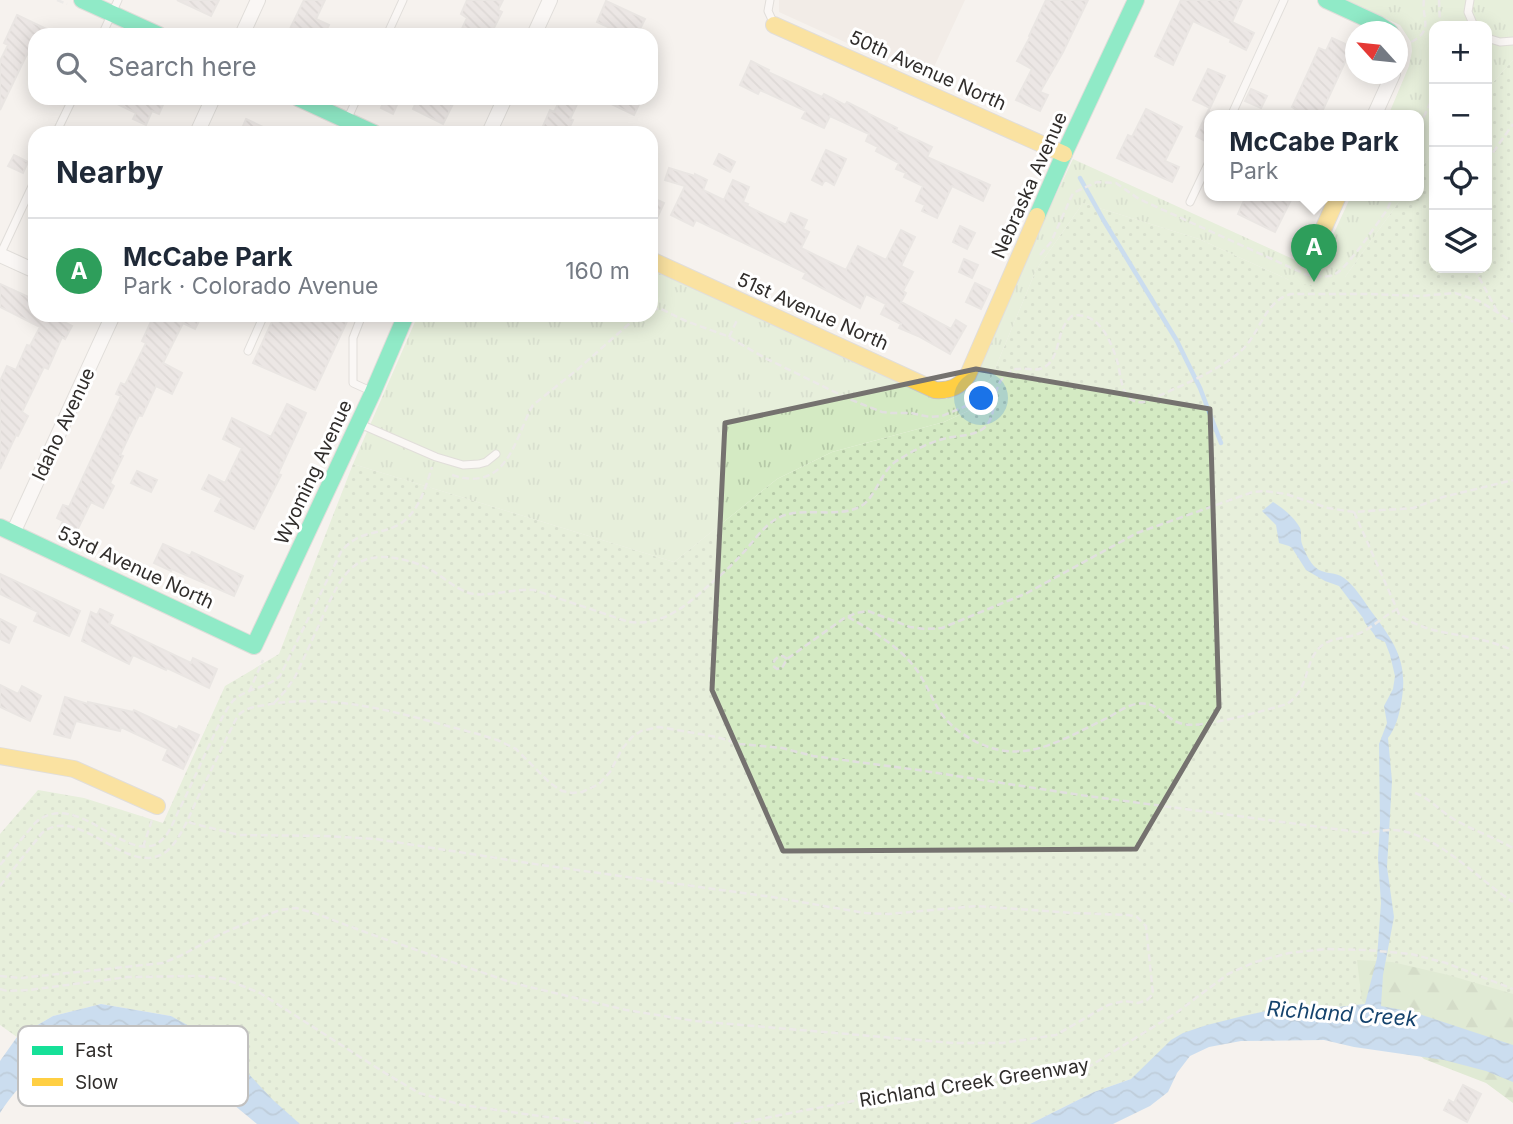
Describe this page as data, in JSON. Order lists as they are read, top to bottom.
{
  "streets": {
    "street": [
      "50th Avenue North",
      "Nebraska Avenue",
      "51st Avenue North",
      "Idaho Avenue",
      "Wyoming Avenue",
      "53rd Avenue North"
    ],
    "path": ["Richland Creek Greenway"]
  },
  "crossings": [
    ["50th Avenue North", "Nebraska Avenue"],
    ["Nebraska Avenue", "51st Avenue North"],
    ["Idaho Avenue", "53rd Avenue North"],
    ["Wyoming Avenue", "53rd Avenue North"]
  ],
  "water": ["Richland Creek"],
  "legend": ["Fast", "Slow"],
  "north": "top left",
  "page": {
    "map_buttons": ["+", "−"],
    "search": "Search here",
    "popup": ["McCabe Park", "Park"],
    "heading": "Nearby",
    "list": [
      {
        "mark": "A",
        "name": "McCabe Park",
        "note": "Park · Colorado Avenue",
        "value": "160 m"
      }
    ],
    "pins": "A"
  }
}
